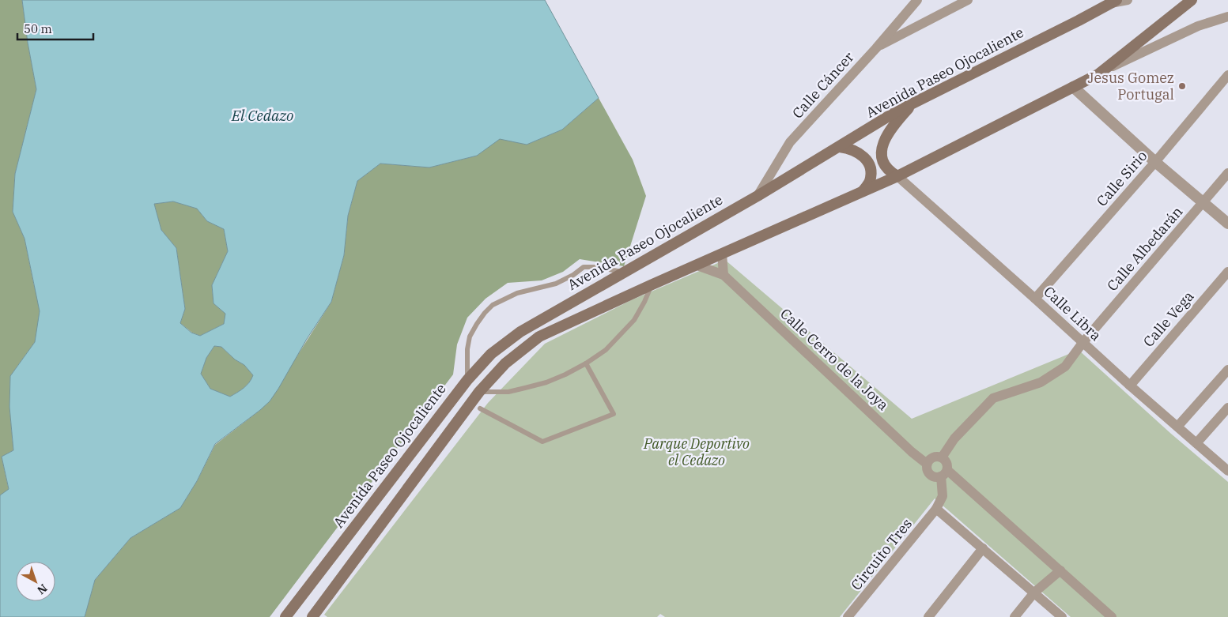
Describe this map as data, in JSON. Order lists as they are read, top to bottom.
{
  "streets": {
    "main road": ["Avenida Paseo Ojocaliente"],
    "street": [
      "Calle Cáncer",
      "Calle Sirio",
      "Calle Albedarán",
      "Calle Libra",
      "Calle Vega",
      "Calle Cerro de la Joya",
      "Circuito Tres"
    ]
  },
  "crossings": [
    ["Avenida Paseo Ojocaliente", "Calle Cáncer"],
    ["Calle Sirio", "Calle Libra"],
    ["Calle Albedarán", "Calle Libra"],
    ["Calle Albedarán", "Calle Cerro de la Joya"],
    ["Calle Libra", "Calle Vega"]
  ],
  "water": ["El Cedazo"],
  "parks": ["Parque Deportivo el Cedazo"],
  "places": ["Jesus Gomez Portugal"],
  "scale_bar": "50 m",
  "north": "bottom right"
}
